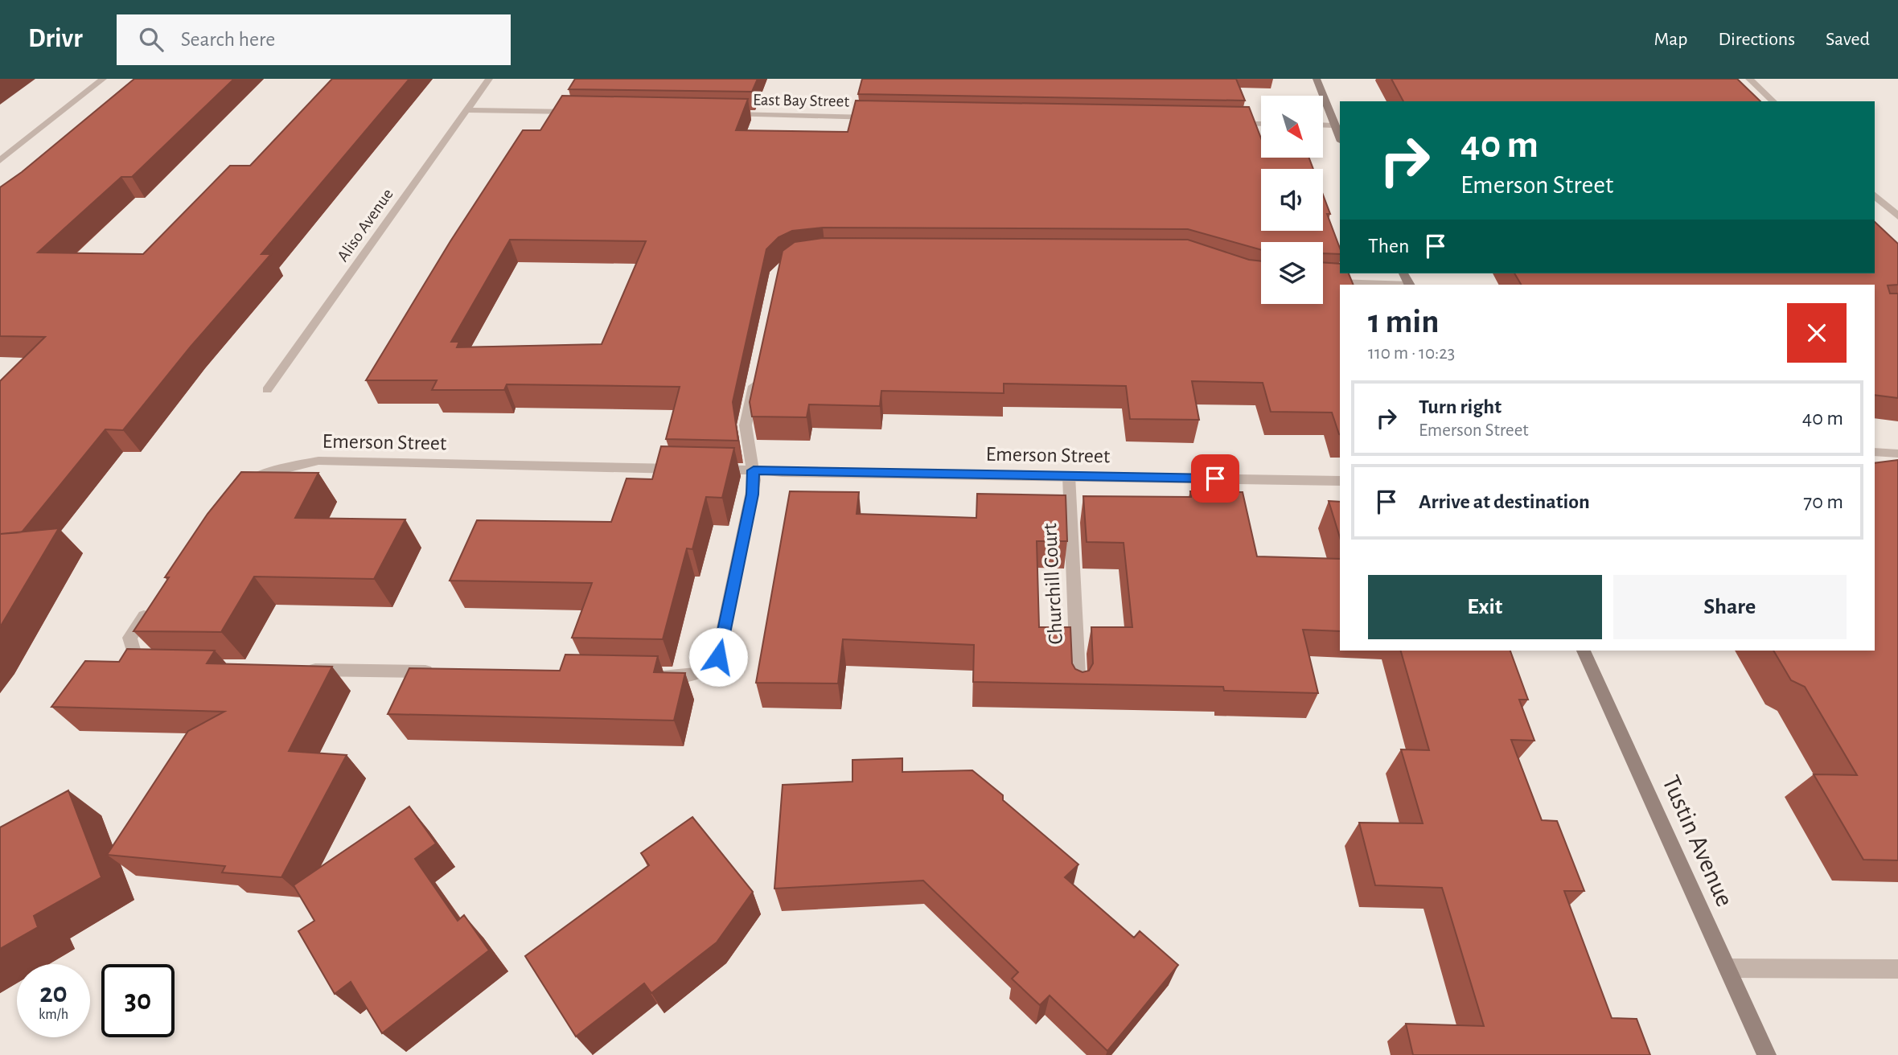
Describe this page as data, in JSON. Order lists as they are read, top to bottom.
{
  "streets": {
    "street": [
      "East Bay Street",
      "Aliso Avenue",
      "Emerson Street",
      "Churchill Court",
      "Tustin Avenue"
    ]
  },
  "crossings": [
    ["Emerson Street", "Churchill Court"]
  ],
  "north": "bottom right",
  "page": {
    "header": "Drivr",
    "search": "Search here",
    "nav": ["Map", "Directions", "Saved"],
    "turn": ["40 m", "Emerson Street"],
    "then": "Then",
    "heading": ["1 min", "110 m · 10:23"],
    "list": [
      {
        "name": "Turn right",
        "note": "Emerson Street",
        "value": "40 m"
      },
      {
        "name": "Arrive at destination",
        "value": "70 m"
      }
    ],
    "buttons": ["Exit", "Share"],
    "speed": "20 km/h",
    "limit": "30"
  }
}
